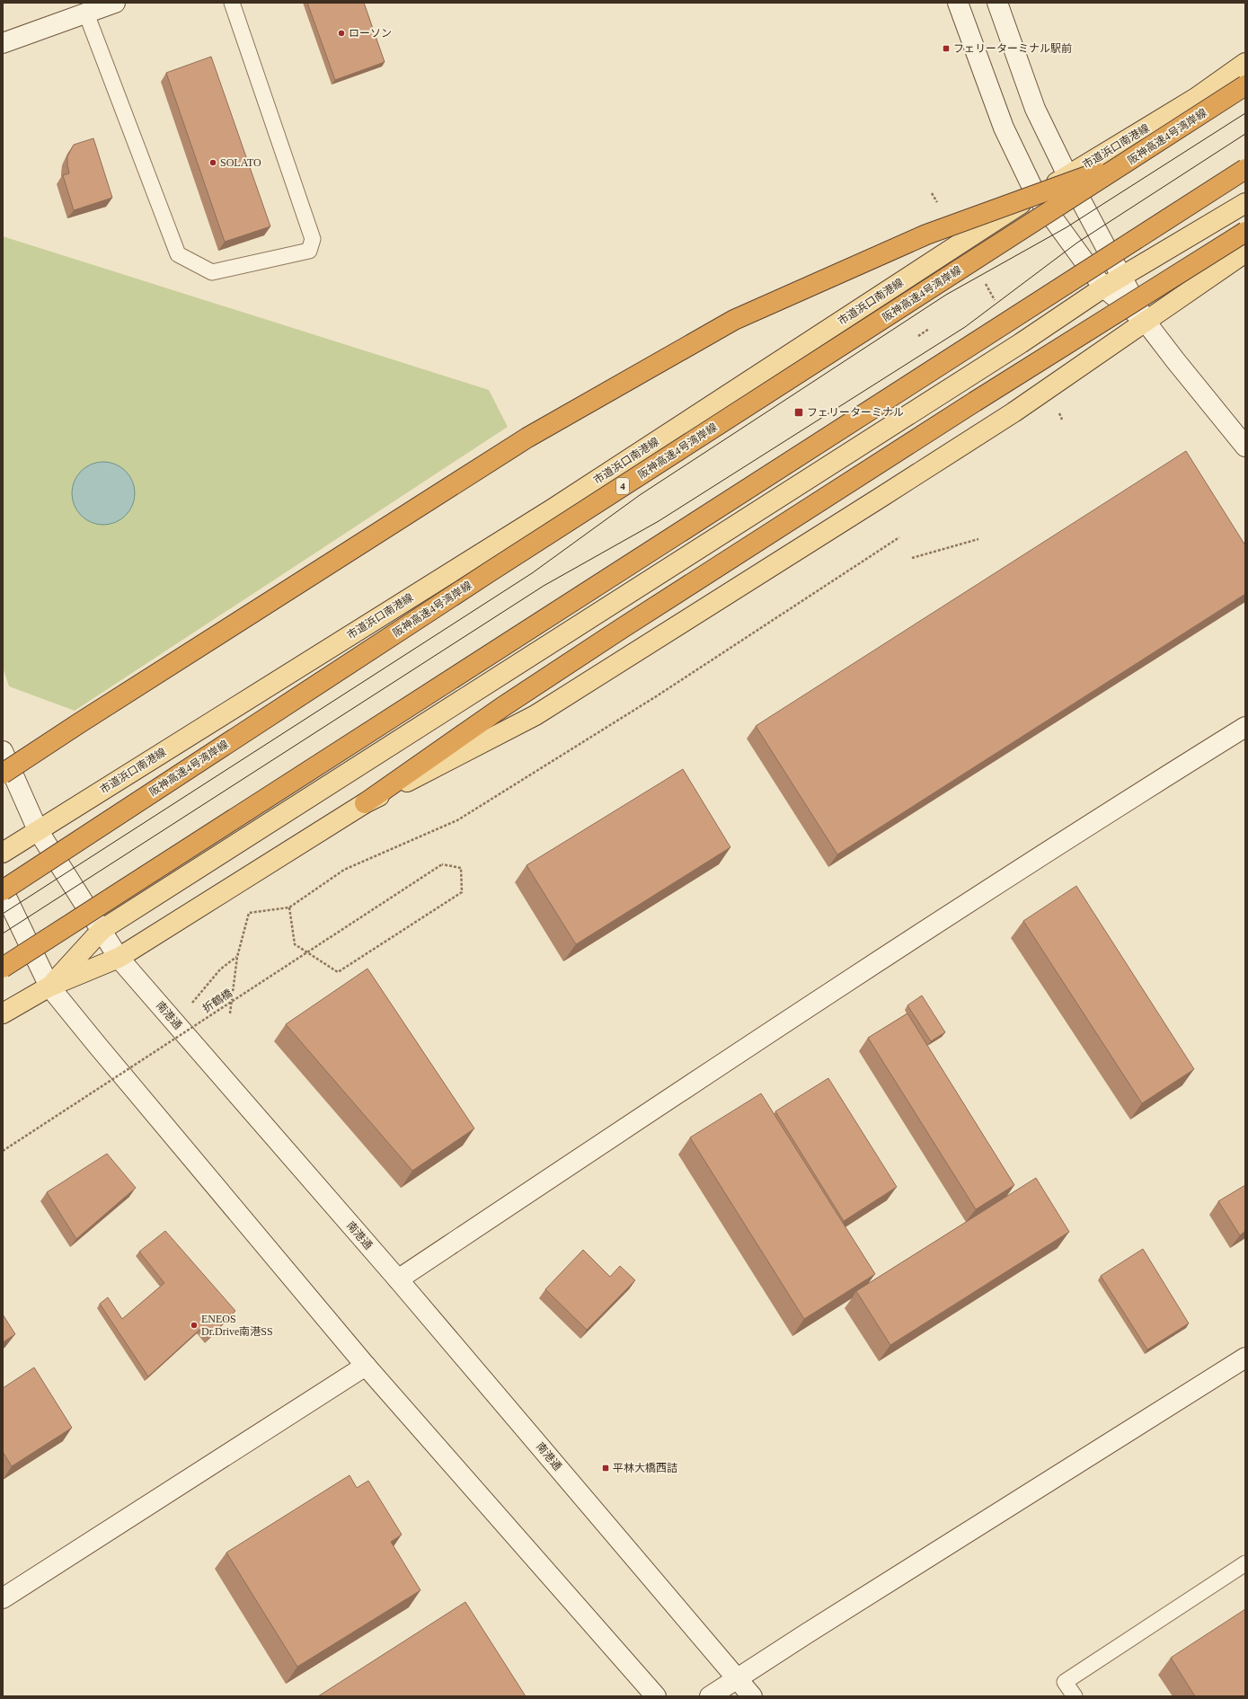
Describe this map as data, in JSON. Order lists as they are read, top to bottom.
{
  "streets": {
    "highway": ["阪神高速4号湾岸線", "4"],
    "main road": ["市道浜口南港線"],
    "street": ["南港通"],
    "path": ["折鶴橋"]
  },
  "crossings": [
    ["市道浜口南港線", "南港通"]
  ],
  "places": {
    "other": ["ローソン", "SOLATO", "ENEOS Dr.Drive南港SS"],
    "transit": ["フェリーターミナル駅前", "フェリーターミナル", "平林大橋西詰"]
  }
}
